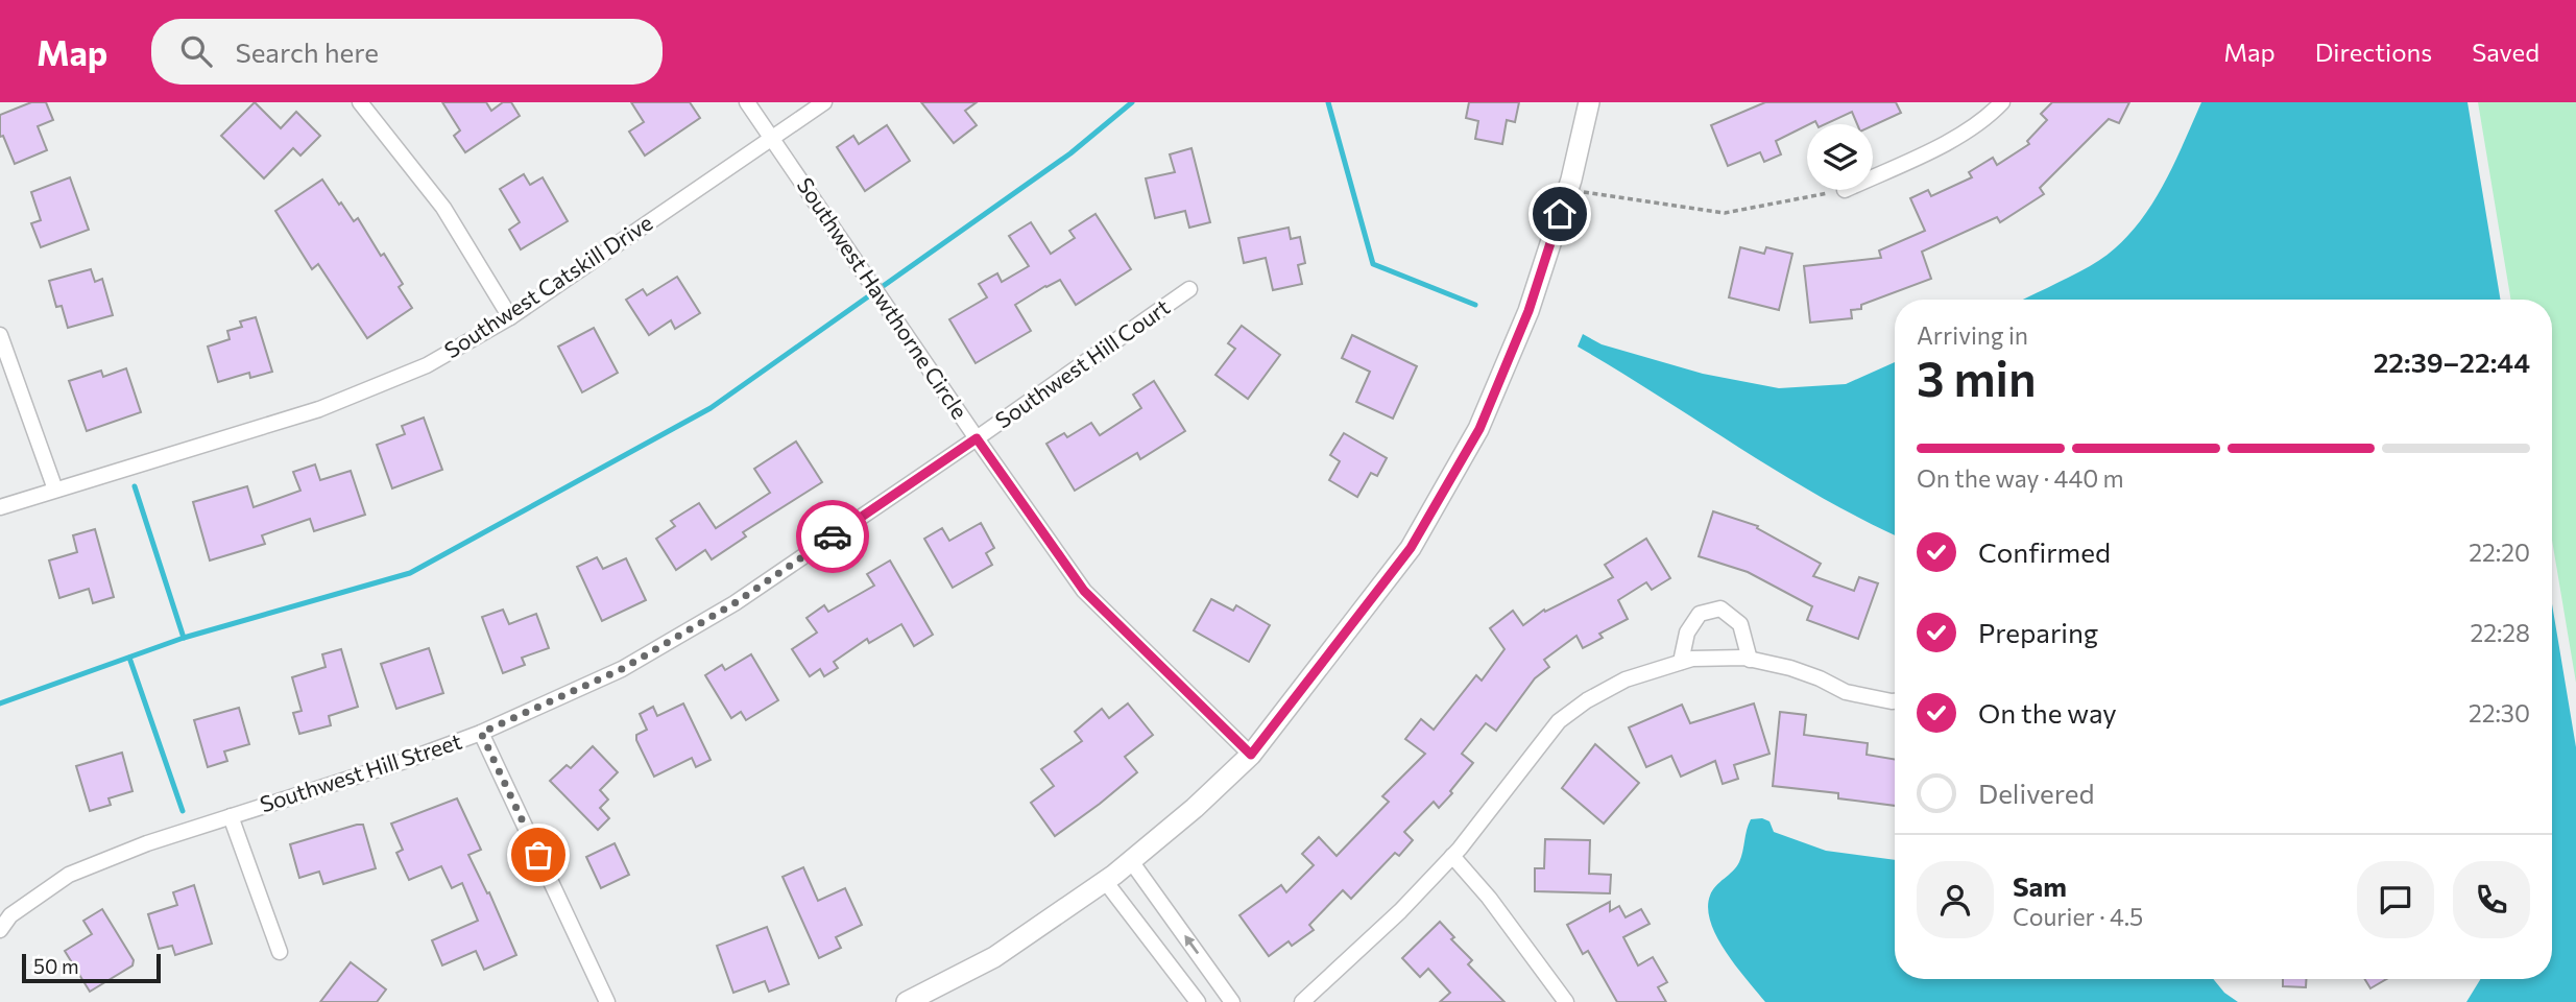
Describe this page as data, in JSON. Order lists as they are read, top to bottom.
{
  "streets": {
    "street": [
      "Southwest Catskill Drive",
      "Southwest Hawthorne Circle",
      "Southwest Hill Court",
      "Southwest Hill Street"
    ]
  },
  "crossings": [
    ["Southwest Catskill Drive", "Southwest Hawthorne Circle"],
    ["Southwest Hawthorne Circle", "Southwest Hill Court"],
    ["Southwest Hawthorne Circle", "Southwest Hill Street"],
    ["Southwest Hill Court", "Southwest Hill Street"]
  ],
  "scale_bar": "50 m",
  "page": {
    "header": "Map",
    "search": "Search here",
    "nav": ["Map", "Directions", "Saved"],
    "heading": ["3 min", "Arriving in", "22:39–22:44"],
    "panel": ["Sam", "Courier · 4.5"],
    "bar": "On the way · 440 m",
    "list": [
      ["Confirmed", "22:20"],
      ["Preparing", "22:28"],
      ["On the way", "22:30"],
      "Delivered"
    ],
    "scale": "50 m"
  }
}
